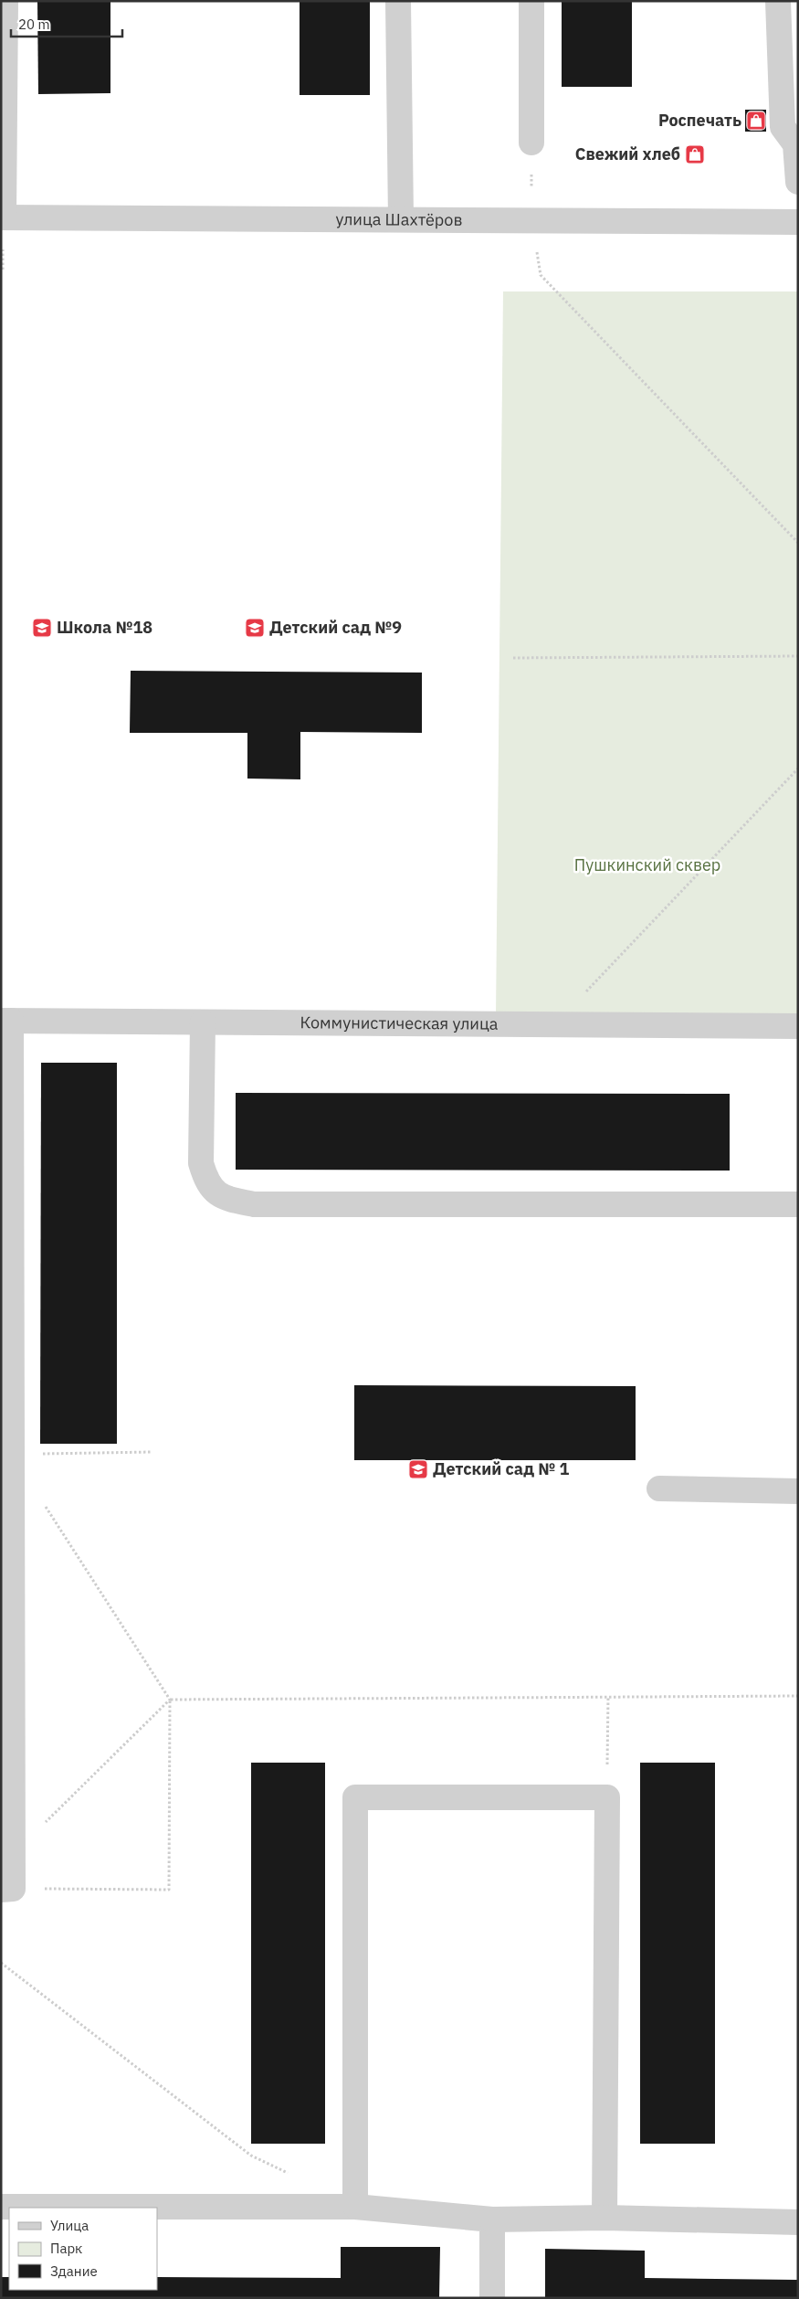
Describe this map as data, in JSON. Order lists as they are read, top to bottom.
{
  "streets": {
    "street": ["улица Шахтёров", "Коммунистическая улица"]
  },
  "parks": ["Пушкинский сквер"],
  "places": {
    "shop": ["Роспечать", "Свежий хлеб"],
    "school or university": ["Школа №18", "Детский сад №9", "Детский сад № 1"]
  },
  "legend": ["Улица", "Парк", "Здание"],
  "scale_bar": "20 m"
}
